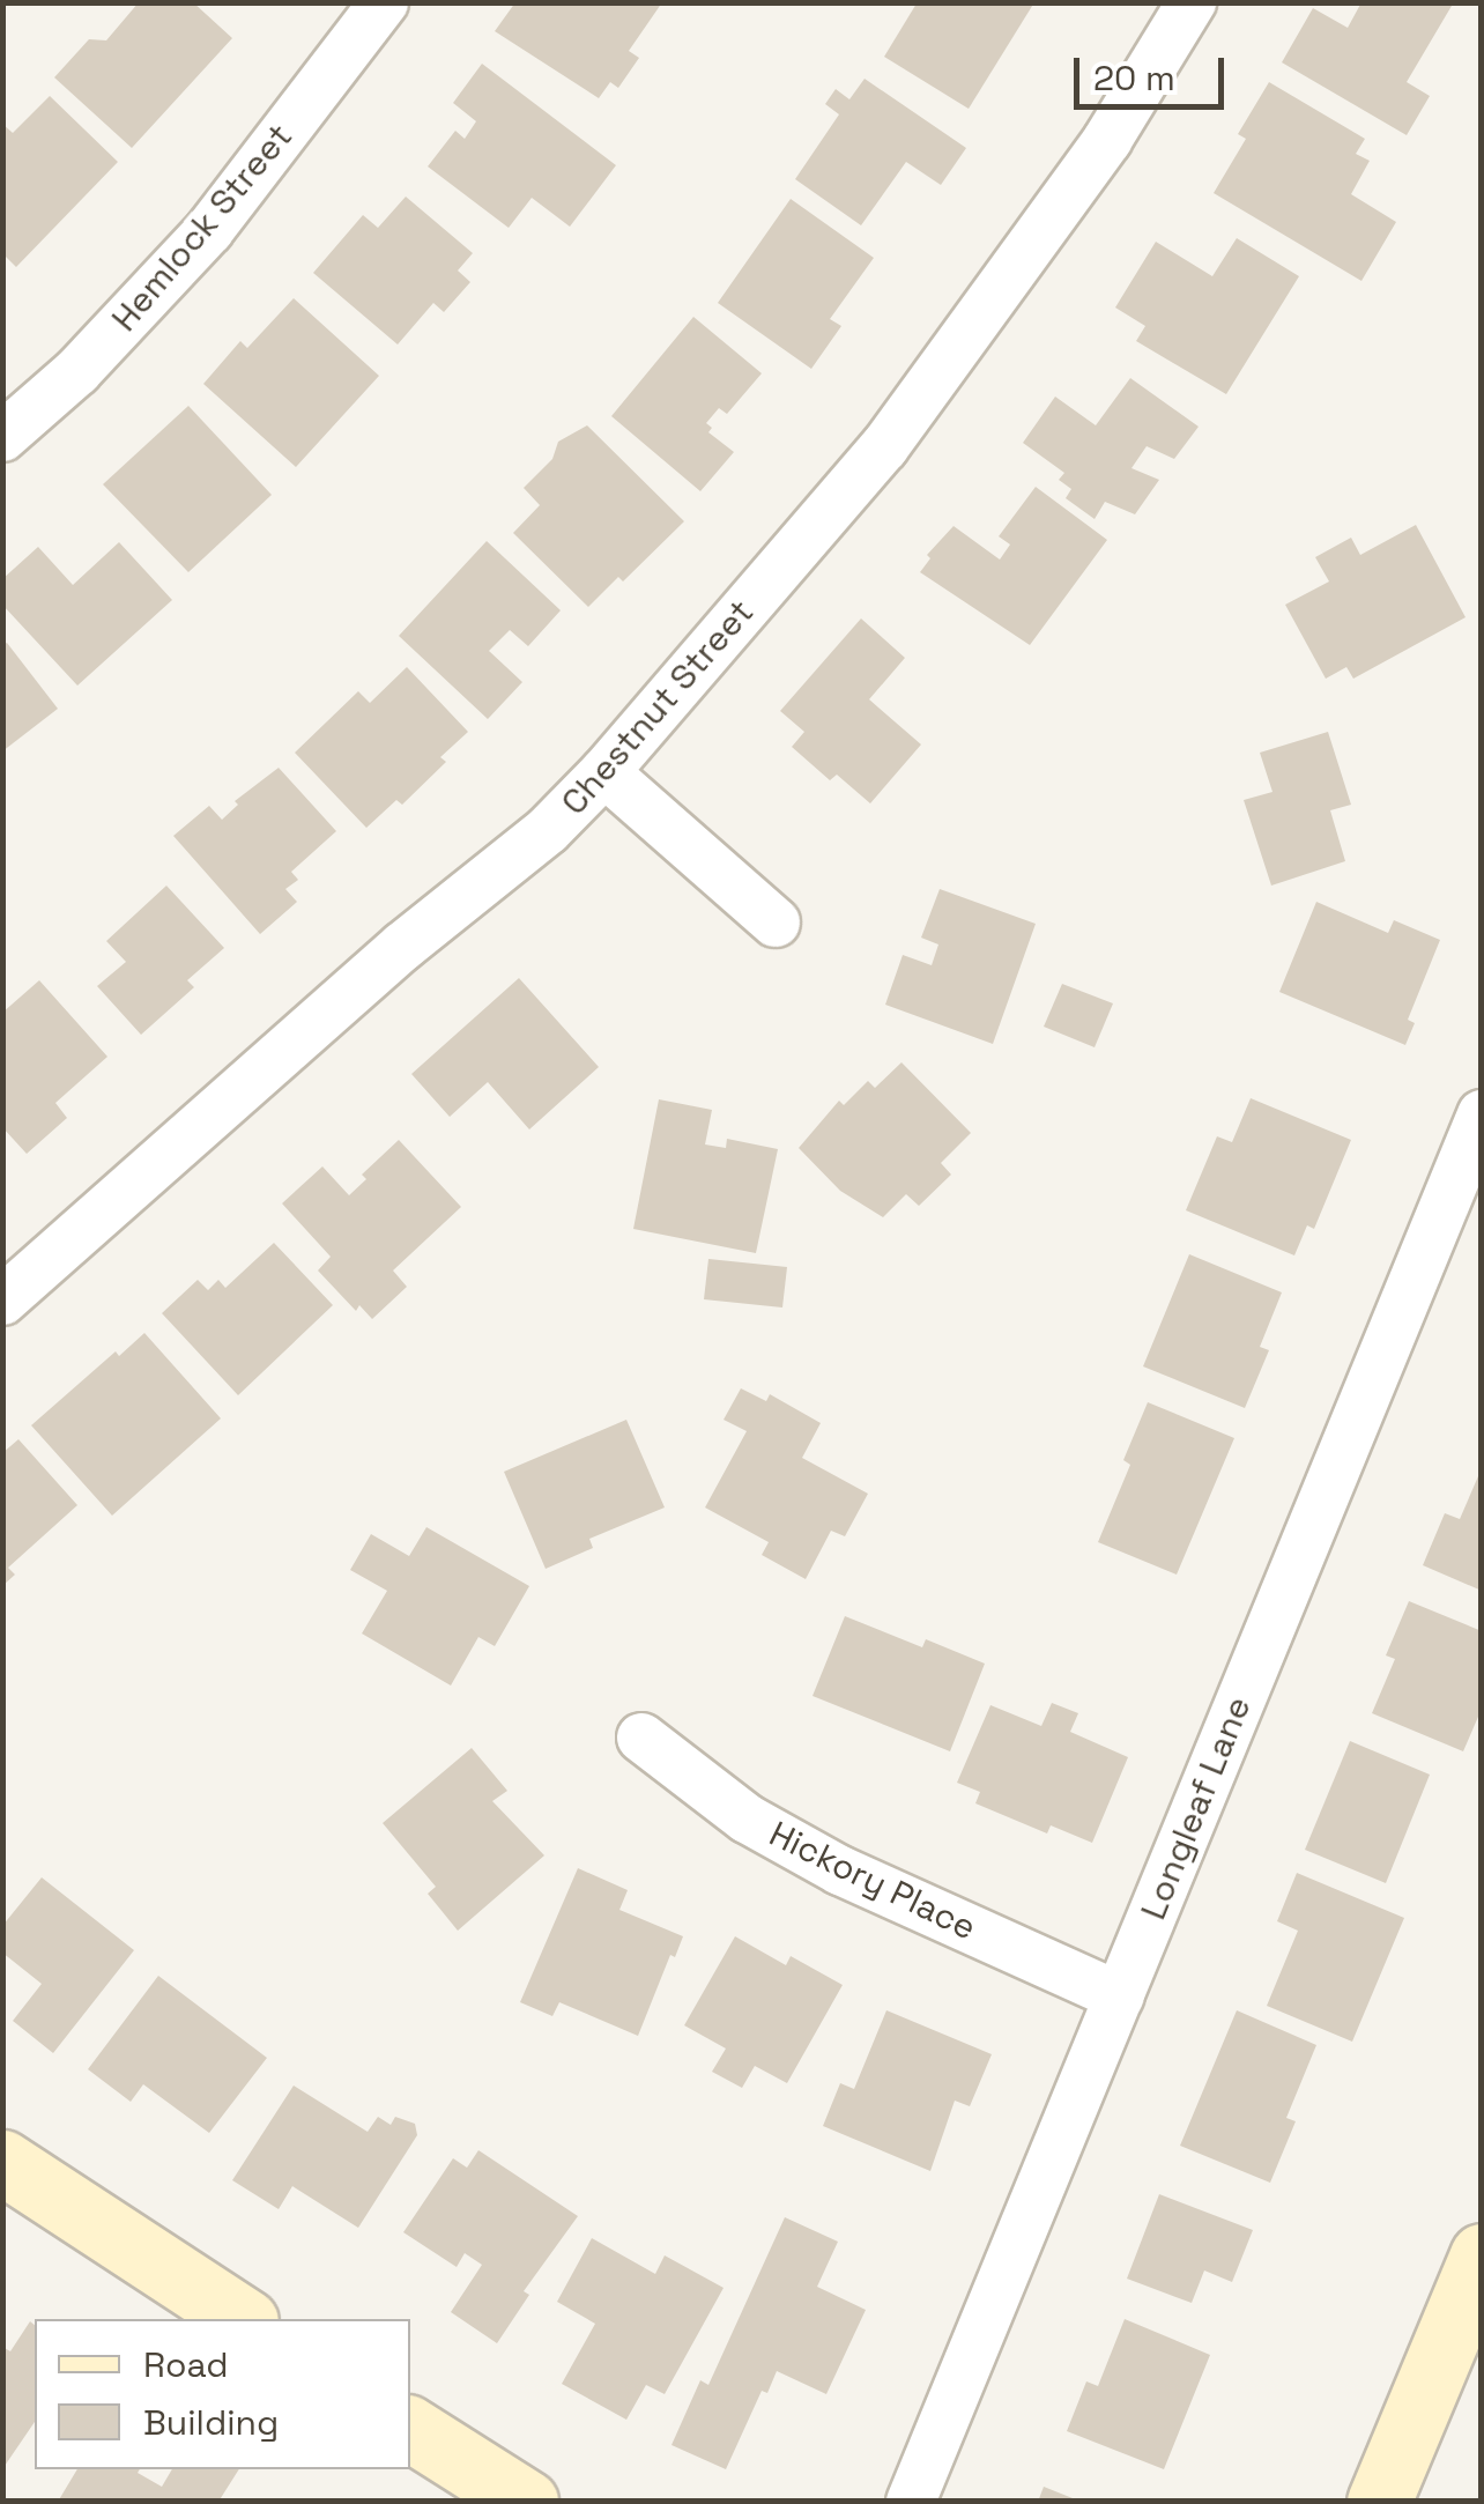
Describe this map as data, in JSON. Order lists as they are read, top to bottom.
{
  "streets": {
    "street": [
      "Hemlock Street",
      "Chestnut Street",
      "Longleaf Lane",
      "Hickory Place"
    ]
  },
  "crossings": [
    ["Longleaf Lane", "Hickory Place"]
  ],
  "legend": ["Road", "Building"],
  "scale_bar": "20 m"
}
